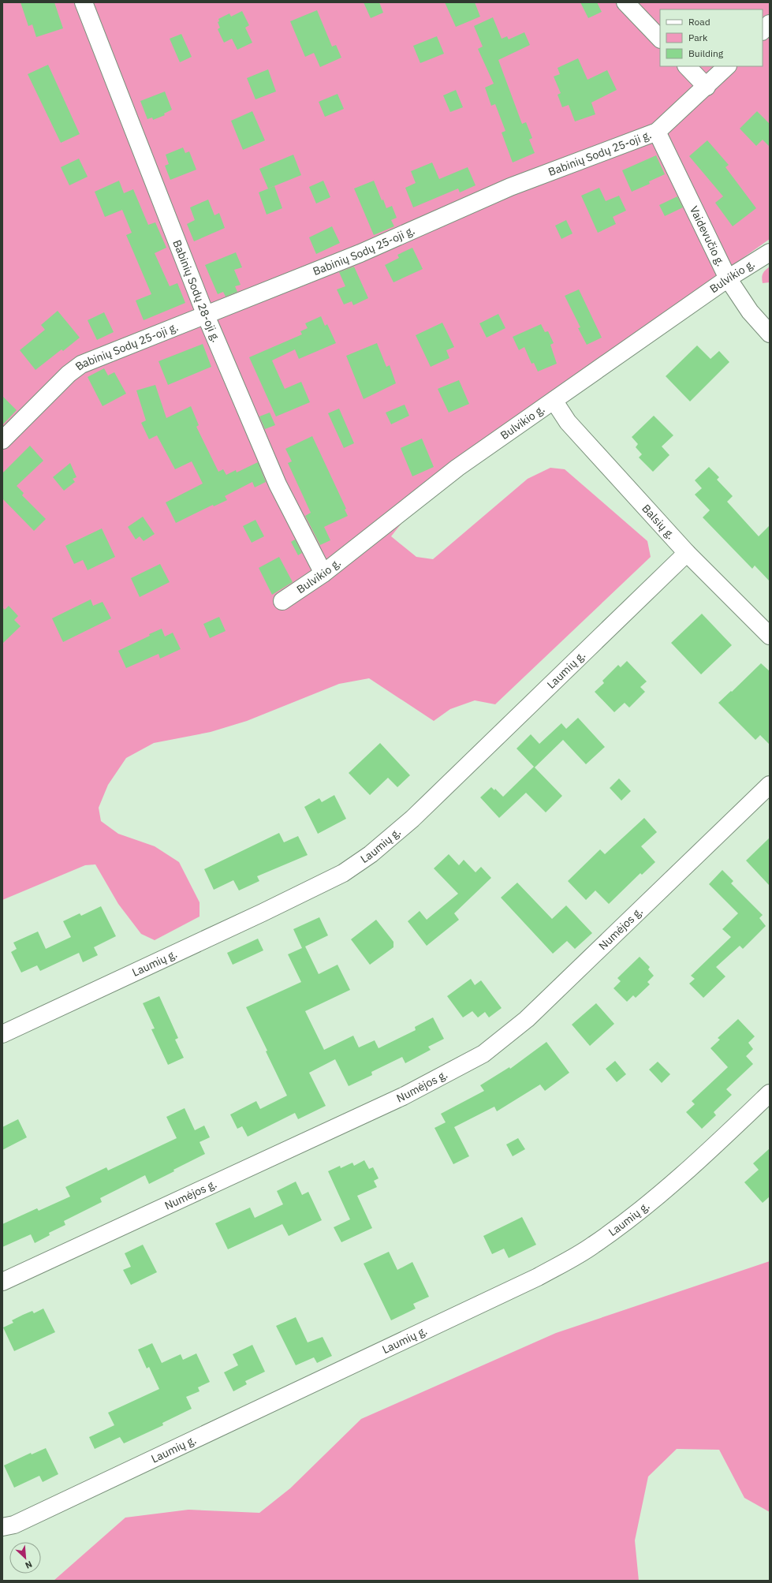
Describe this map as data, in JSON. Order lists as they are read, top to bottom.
{
  "streets": {
    "street": [
      "Babinių Sodų 25-oji g.",
      "Vaidevučio g.",
      "Bulvikio g.",
      "Babinių Sodų 28-oji g.",
      "Balsių g.",
      "Laumių g.",
      "Numėjos g."
    ]
  },
  "crossings": [
    ["Babinių Sodų 25-oji g.", "Vaidevučio g."],
    ["Babinių Sodų 25-oji g.", "Babinių Sodų 28-oji g."],
    ["Vaidevučio g.", "Bulvikio g."],
    ["Bulvikio g.", "Babinių Sodų 28-oji g."],
    ["Bulvikio g.", "Balsių g."],
    ["Balsių g.", "Laumių g."]
  ],
  "legend": ["Road", "Park", "Building"],
  "north": "bottom right"
}
